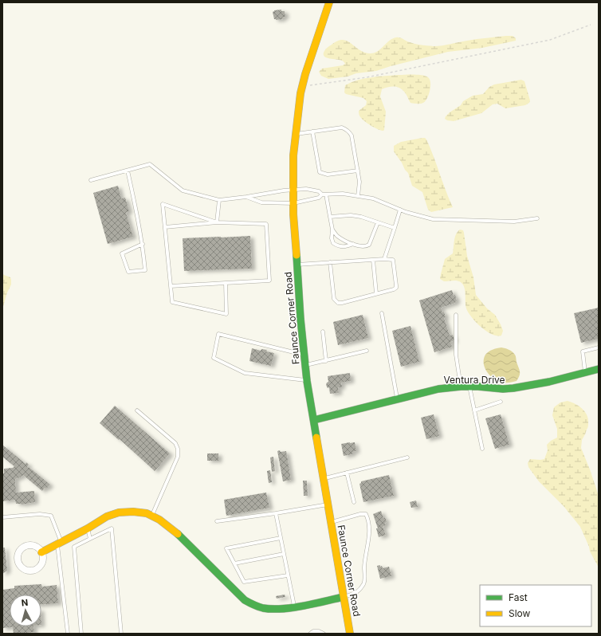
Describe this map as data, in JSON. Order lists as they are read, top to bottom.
{
  "streets": {
    "main road": ["Faunce Corner Road", "Ventura Drive"]
  },
  "crossings": [
    ["Faunce Corner Road", "Ventura Drive"]
  ],
  "legend": ["Fast", "Slow"],
  "north": "top"
}
